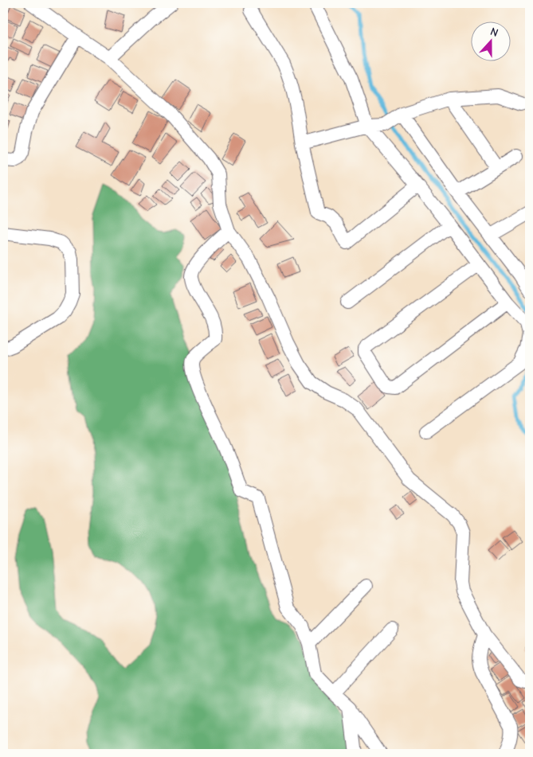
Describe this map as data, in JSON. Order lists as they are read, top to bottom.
{
  "north": "top"
}
